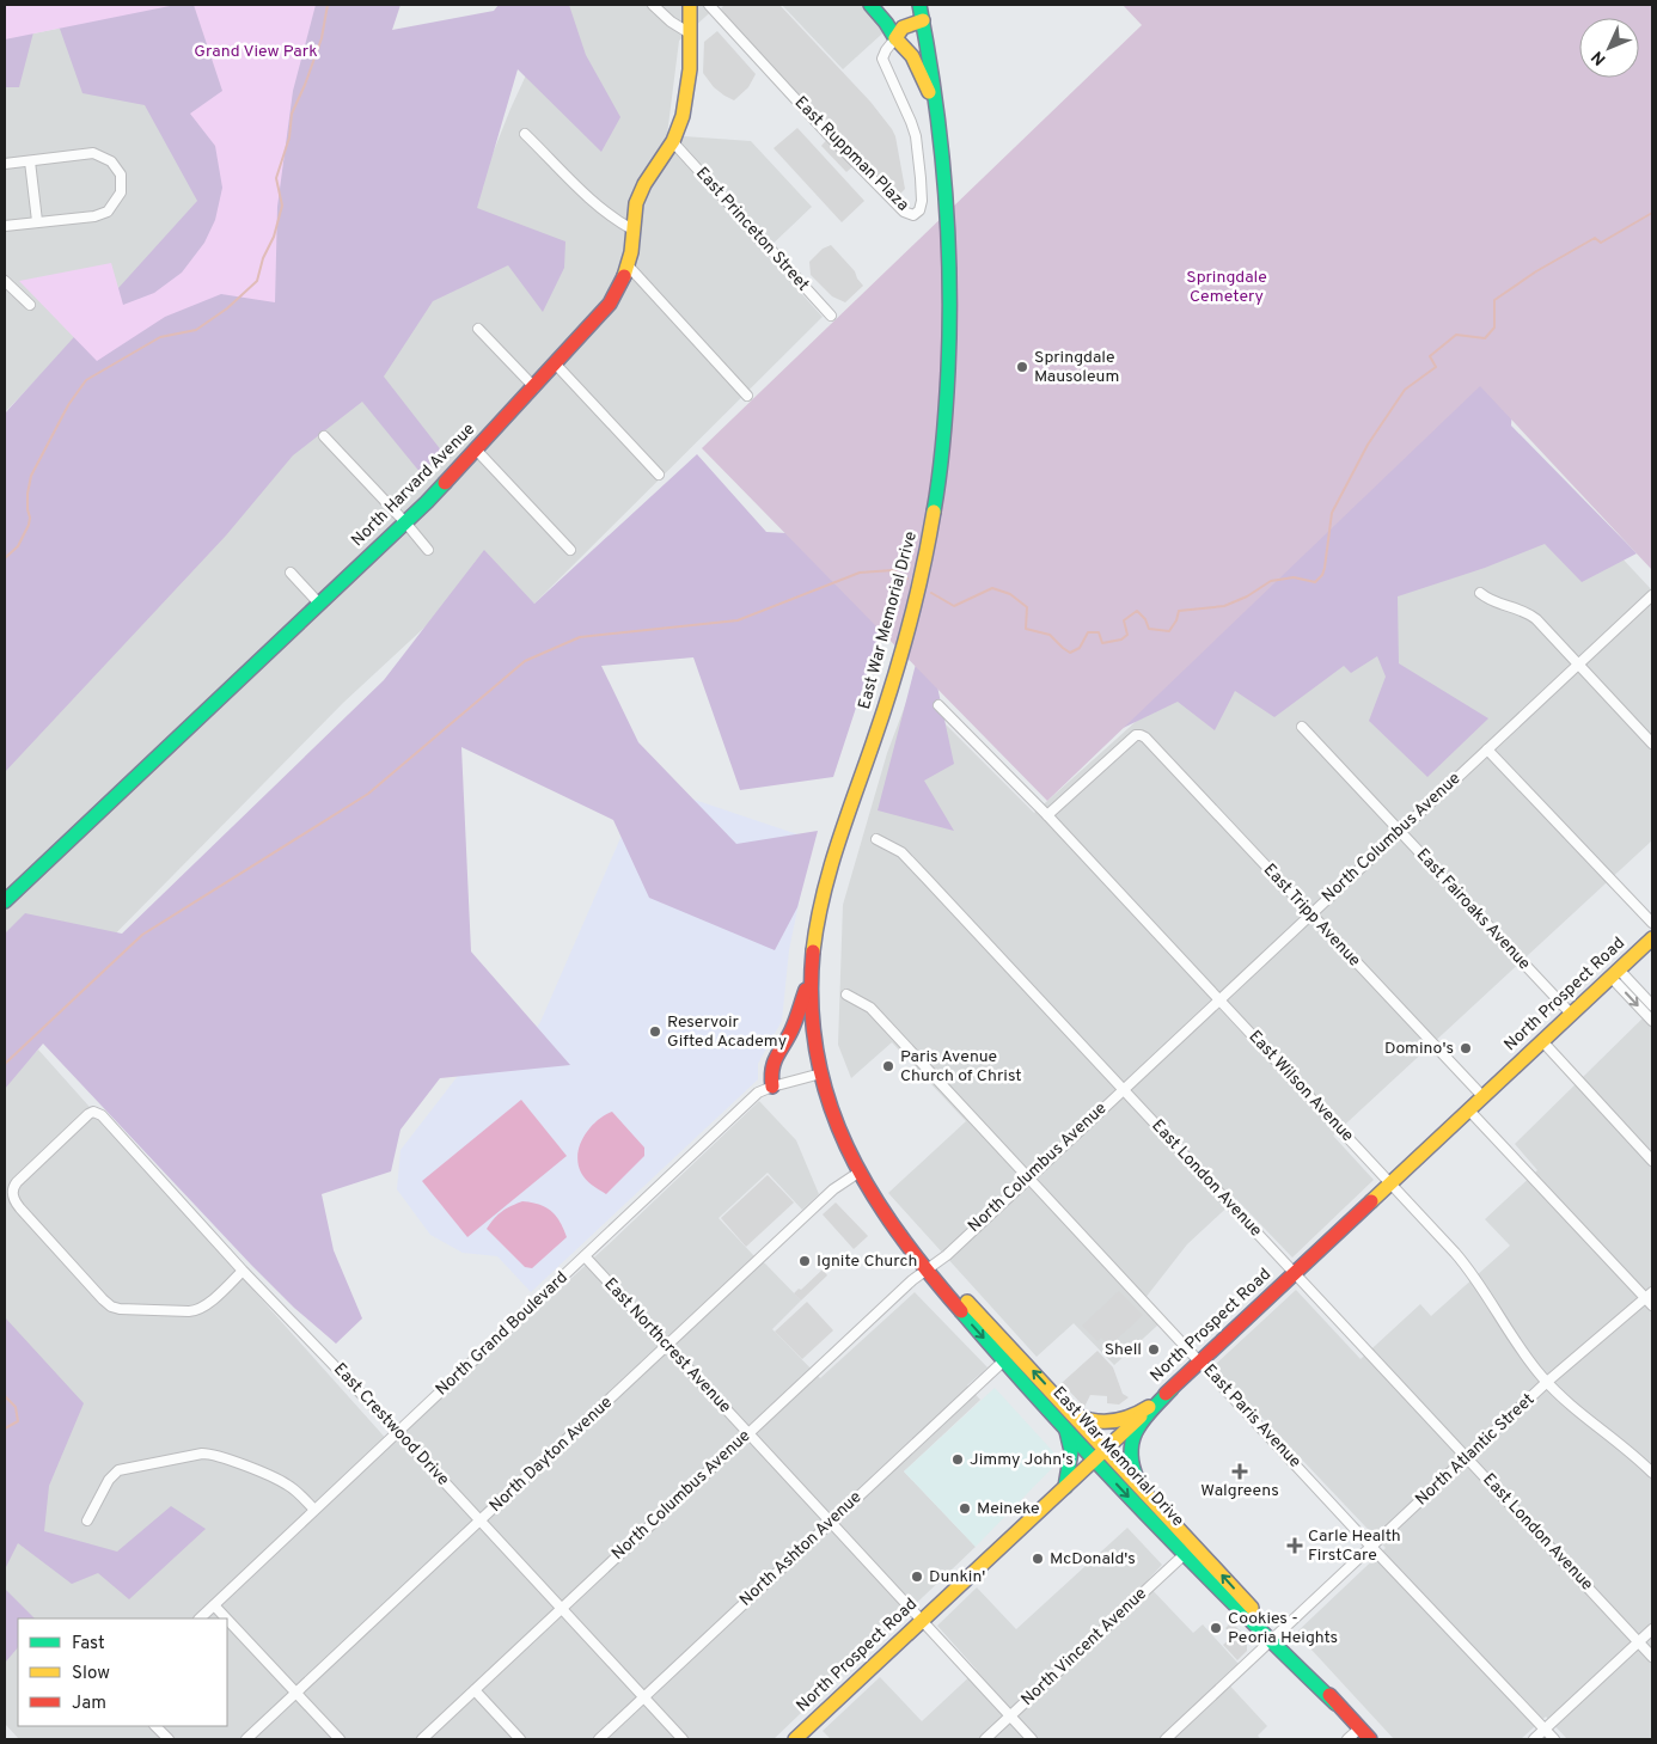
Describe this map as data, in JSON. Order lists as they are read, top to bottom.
{
  "streets": {
    "main road": ["North Harvard Avenue", "East War Memorial Drive", "North Prospect Road"],
    "street": [
      "East Ruppman Plaza",
      "East Princeton Street",
      "North Columbus Avenue",
      "East Fairoaks Avenue",
      "East Tripp Avenue",
      "East Wilson Avenue",
      "East London Avenue",
      "North Grand Boulevard",
      "East Northcrest Avenue",
      "East Paris Avenue",
      "East Crestwood Drive",
      "North Atlantic Street",
      "North Dayton Avenue",
      "North Ashton Avenue",
      "North Vincent Avenue"
    ]
  },
  "crossings": [
    ["East Princeton Street", "North Harvard Avenue"],
    ["East War Memorial Drive", "North Columbus Avenue"],
    ["East War Memorial Drive", "North Prospect Road"],
    ["East War Memorial Drive", "North Grand Boulevard"],
    ["East War Memorial Drive", "North Atlantic Street"],
    ["East War Memorial Drive", "North Dayton Avenue"],
    ["East War Memorial Drive", "North Ashton Avenue"],
    ["East War Memorial Drive", "North Vincent Avenue"],
    ["North Columbus Avenue", "East Fairoaks Avenue"],
    ["North Columbus Avenue", "East Tripp Avenue"],
    ["North Columbus Avenue", "East Wilson Avenue"],
    ["North Columbus Avenue", "East London Avenue"],
    ["North Columbus Avenue", "East Northcrest Avenue"],
    ["North Columbus Avenue", "East Paris Avenue"],
    ["North Columbus Avenue", "East Crestwood Drive"],
    ["East Fairoaks Avenue", "North Prospect Road"],
    ["East Tripp Avenue", "North Prospect Road"],
    ["East Tripp Avenue", "East Wilson Avenue"],
    ["North Prospect Road", "East Wilson Avenue"],
    ["North Prospect Road", "East London Avenue"],
    ["North Prospect Road", "East Northcrest Avenue"],
    ["North Prospect Road", "East Paris Avenue"],
    ["East Wilson Avenue", "North Atlantic Street"],
    ["East London Avenue", "North Atlantic Street"],
    ["North Grand Boulevard", "East Northcrest Avenue"],
    ["North Grand Boulevard", "East Crestwood Drive"],
    ["East Northcrest Avenue", "North Dayton Avenue"],
    ["East Northcrest Avenue", "North Ashton Avenue"],
    ["East Northcrest Avenue", "North Vincent Avenue"],
    ["East Paris Avenue", "North Atlantic Street"],
    ["East Crestwood Drive", "North Dayton Avenue"],
    ["East Crestwood Drive", "North Ashton Avenue"]
  ],
  "parks": ["Grand View Park", "Springdale Cemetery"],
  "places": {
    "other": [
      "Springdale Mausoleum",
      "Reservoir Gifted Academy",
      "Domino's",
      "Paris Avenue Church of Christ",
      "Ignite Church",
      "Shell",
      "Jimmy John's",
      "Meineke",
      "McDonald's",
      "Dunkin'",
      "Cookies - Peoria Heights"
    ],
    "health": ["Walgreens", "Carle Health FirstCare"]
  },
  "legend": ["Fast", "Slow", "Jam"],
  "north": "bottom left"
}
